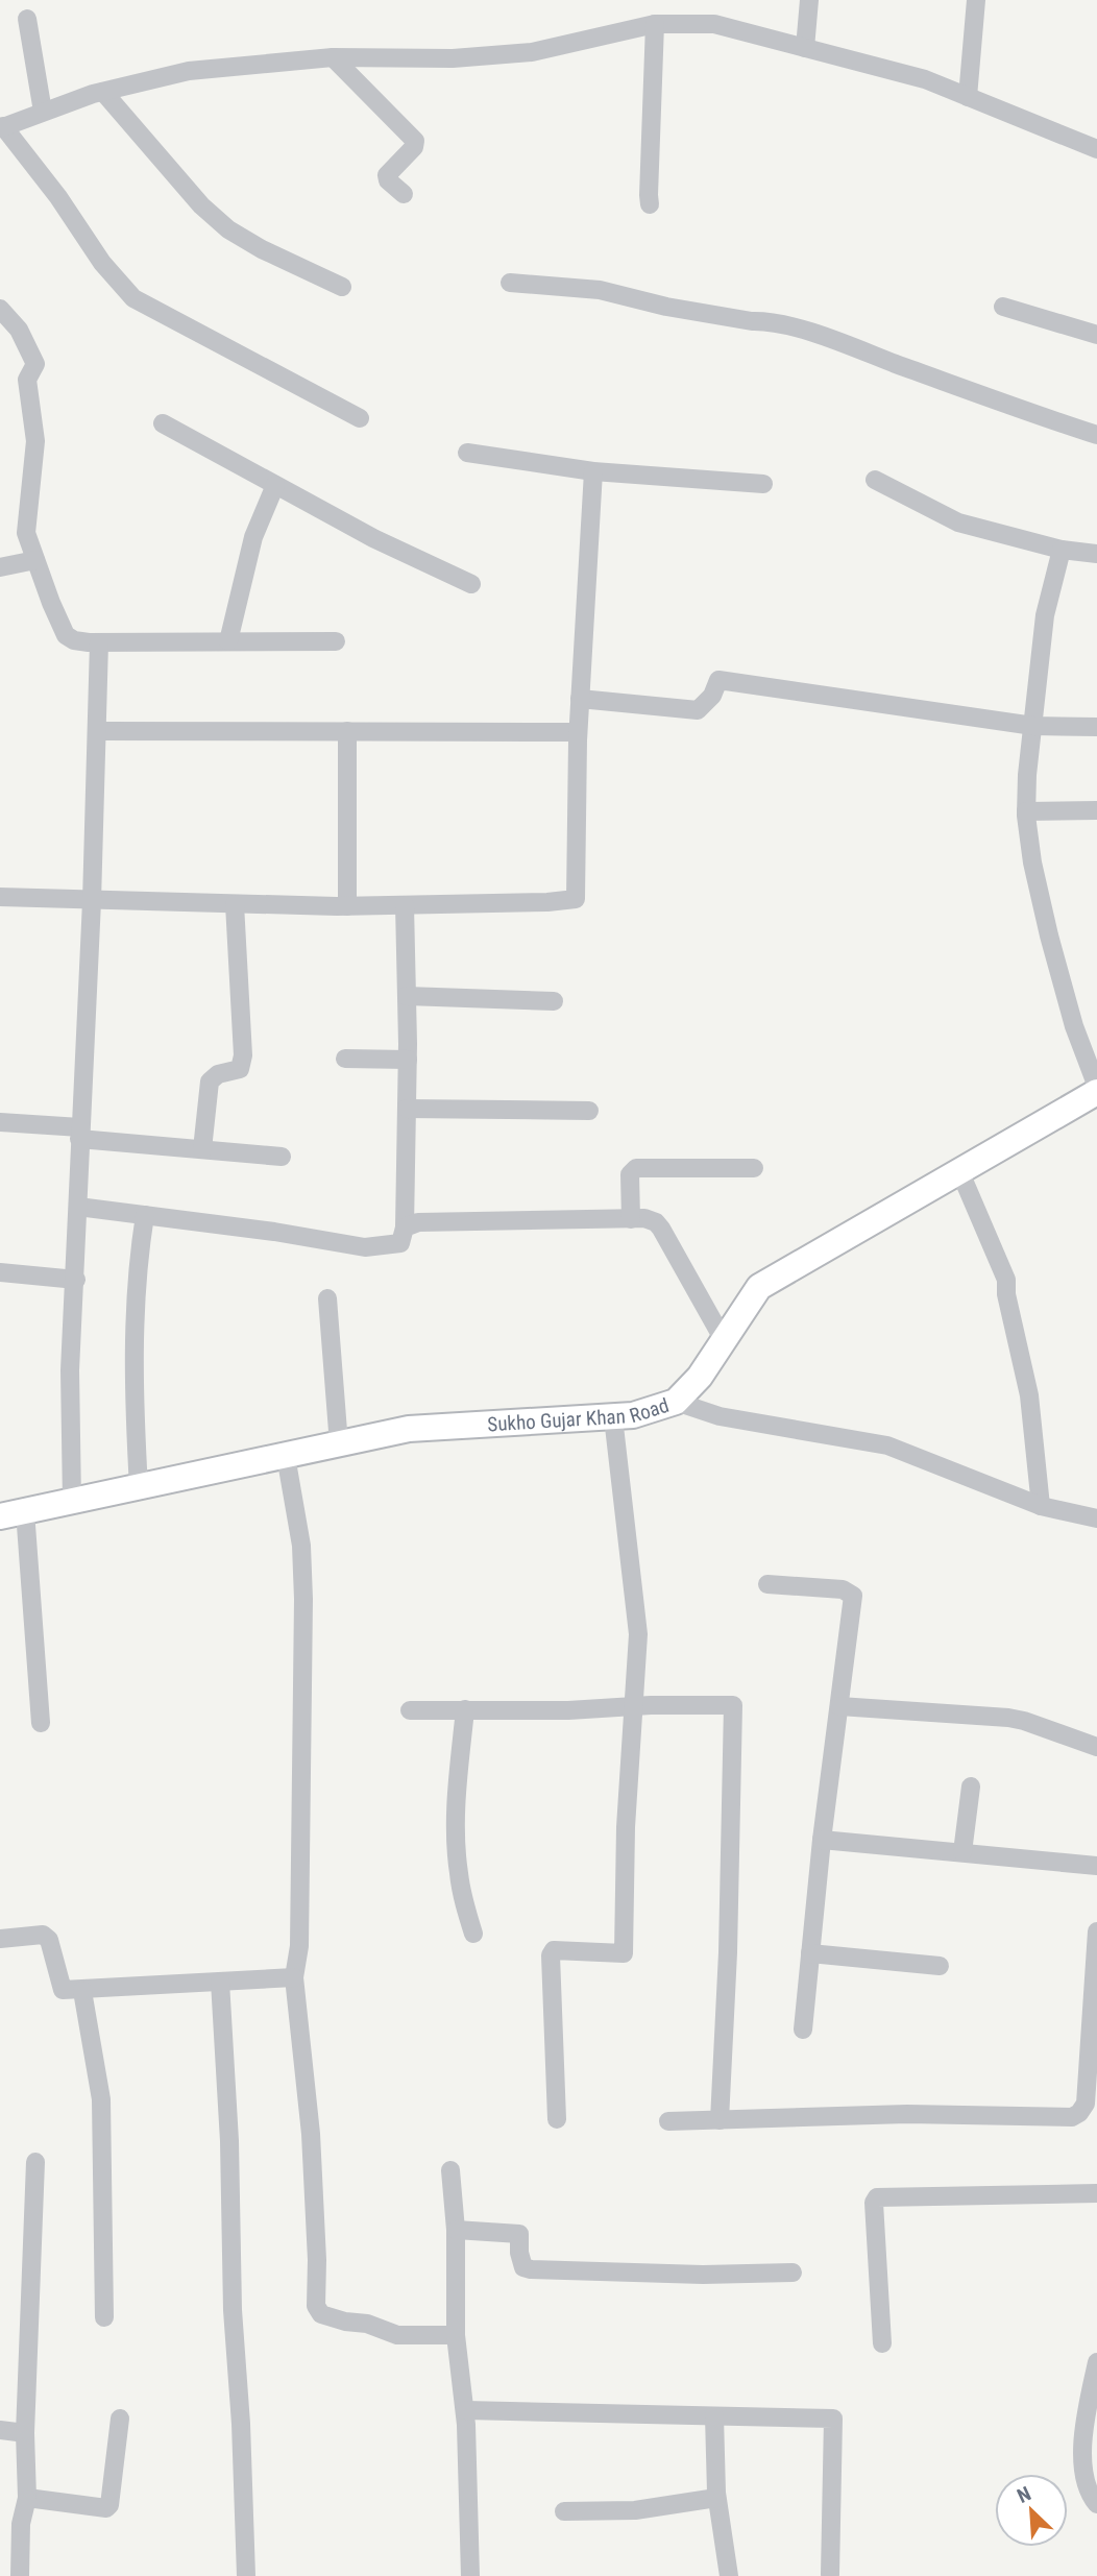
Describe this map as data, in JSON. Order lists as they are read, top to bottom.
{
  "streets": {
    "main road": ["Sukho Gujar Khan Road"]
  },
  "north": "top left"
}
